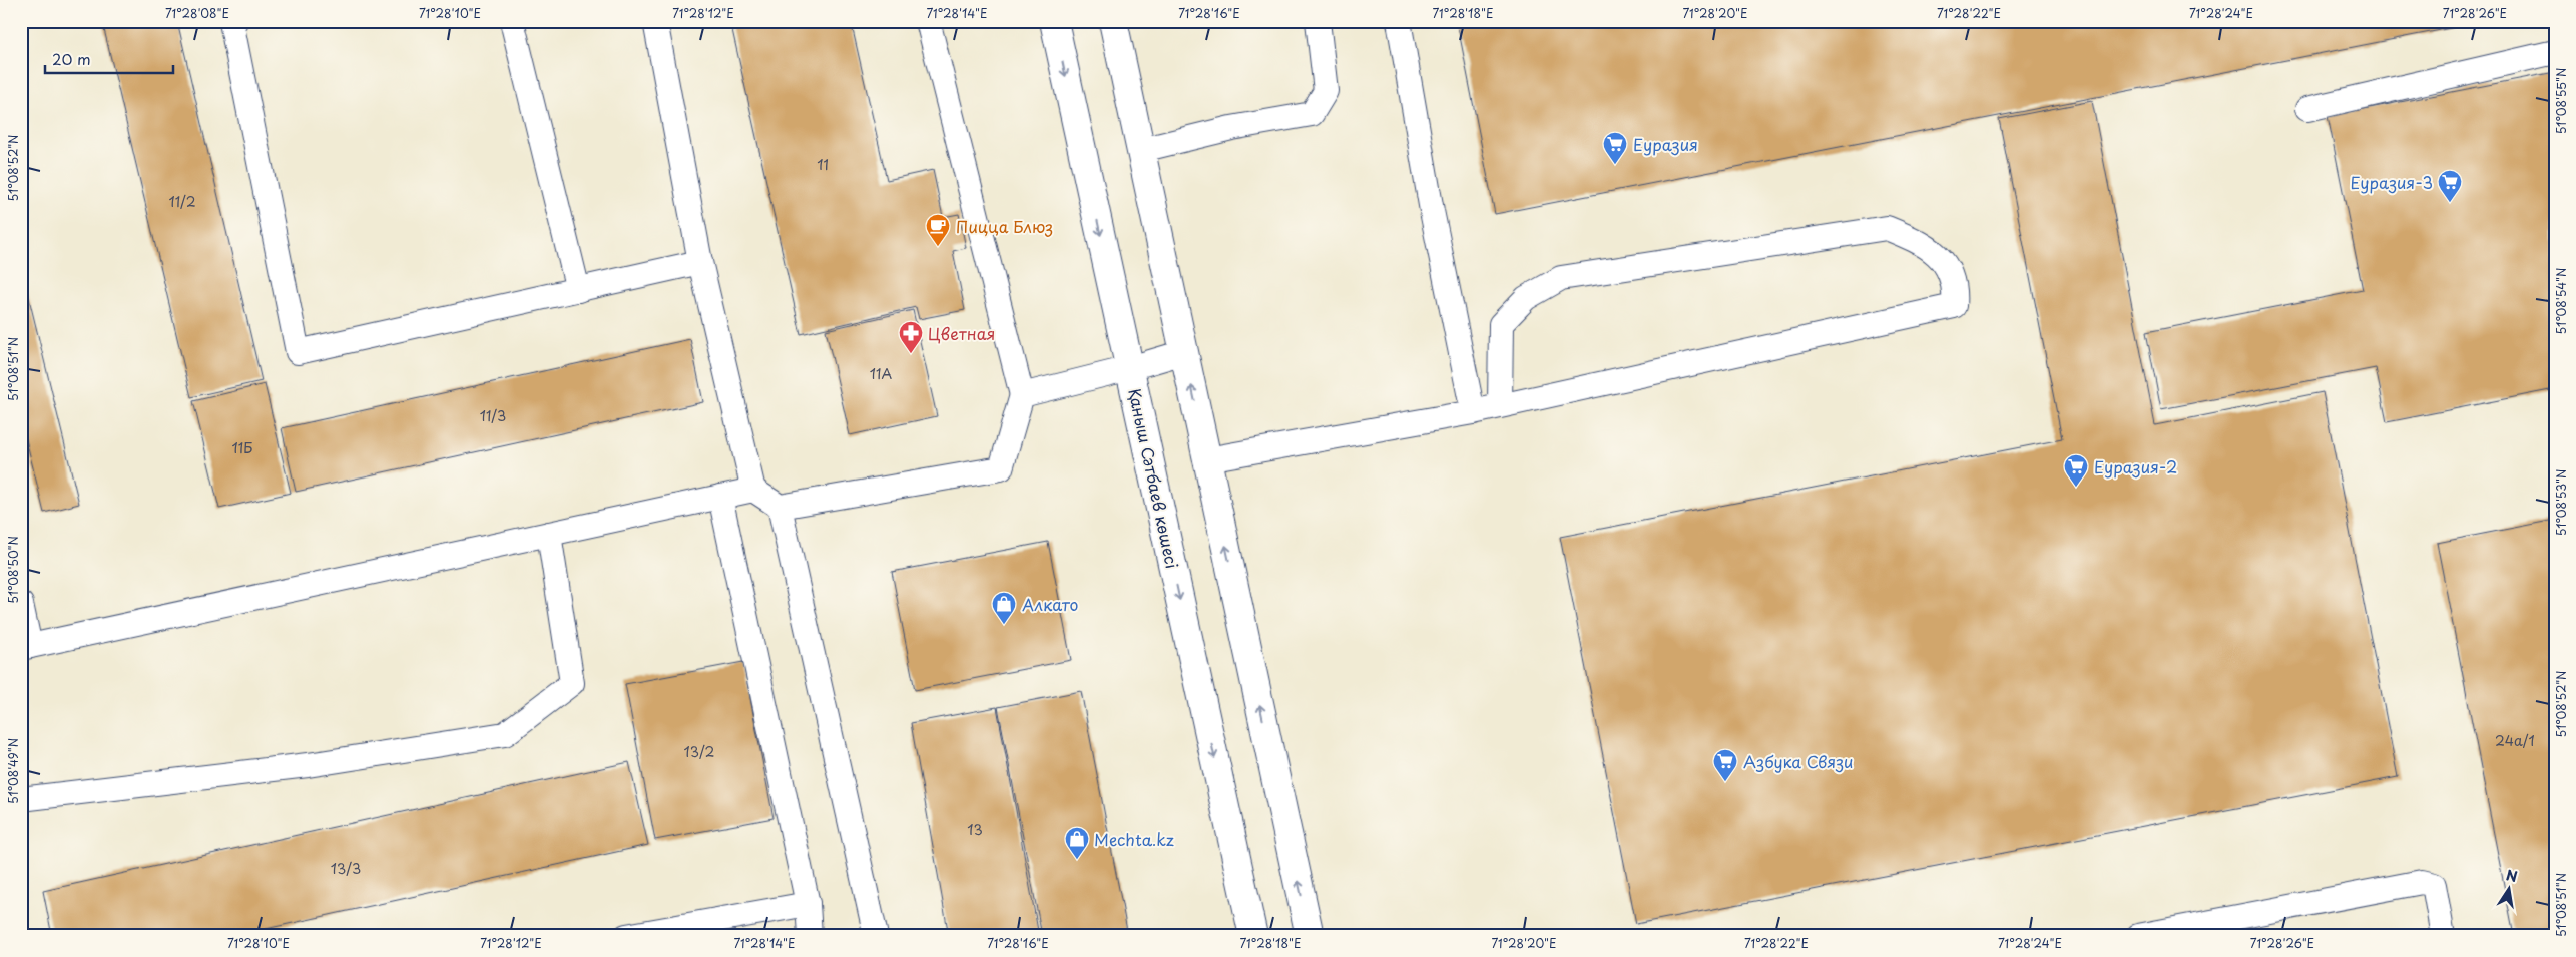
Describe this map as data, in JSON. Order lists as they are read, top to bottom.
{
  "streets": {
    "main road": ["Қаныш Сәтбаев көшесі"]
  },
  "places": {
    "supermarket": [
      "Еуразия",
      "Еуразия-3",
      "Еуразия-2",
      "Азбука Связи"
    ],
    "cafe": ["Пицца Блюз"],
    "pharmacy": ["Цветная"],
    "shop": ["Алкато", "Mechta.kz"]
  },
  "house_numbers": [
    "11",
    "11/2",
    "11А",
    "11/3",
    "11Б",
    "24а/1",
    "13/2",
    "13",
    "13/3"
  ],
  "scale_bar": "20 m",
  "north": "top",
  "coordinates": [
    "71°28'08\"E",
    "71°28'10\"E",
    "71°28'12\"E",
    "71°28'14\"E",
    "71°28'16\"E",
    "71°28'18\"E",
    "71°28'20\"E",
    "71°28'22\"E",
    "71°28'24\"E",
    "71°28'26\"E",
    "51°08'55\"N",
    "51°08'52\"N",
    "51°08'54\"N",
    "51°08'51\"N",
    "51°08'53\"N",
    "51°08'50\"N",
    "51°08'49\"N"
  ]
}
